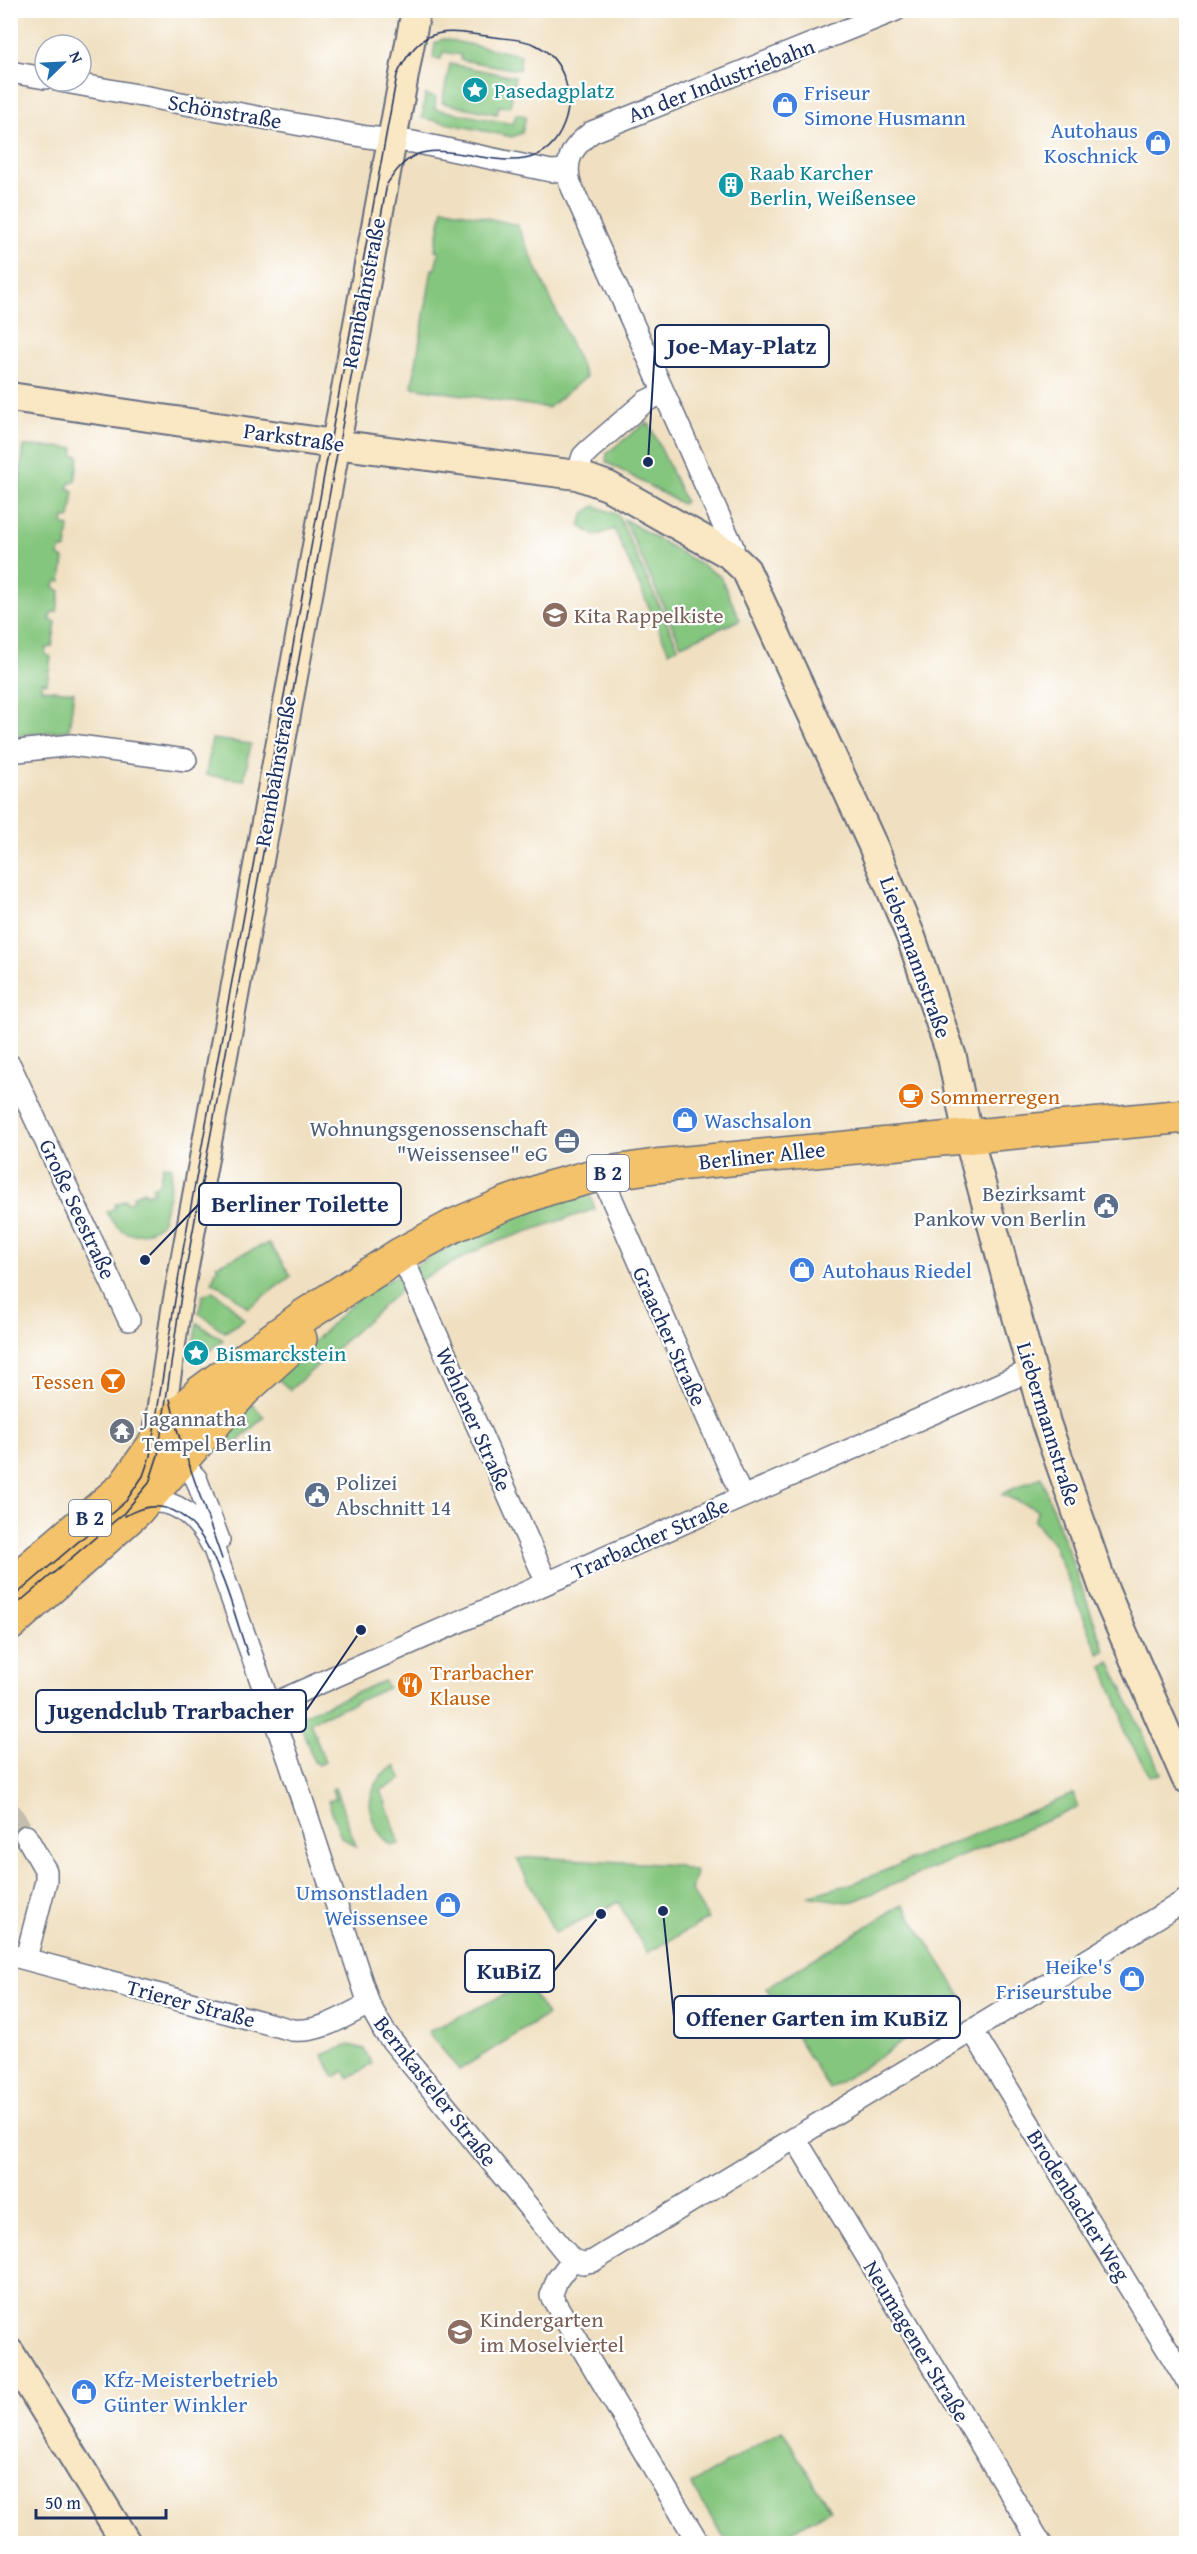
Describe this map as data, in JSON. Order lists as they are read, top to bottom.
{
  "streets": {
    "main road": ["Rennbahnstraße", "Berliner Allee", "B 2"],
    "street": [
      "An der Industriebahn",
      "Schönstraße",
      "Parkstraße",
      "Liebermannstraße",
      "Große Seestraße",
      "Graacher Straße",
      "Wehlener Straße",
      "Trarbacher Straße",
      "Trierer Straße",
      "Bernkasteler Straße",
      "Brodenbacher Weg",
      "Neumagener Straße"
    ]
  },
  "crossings": [
    ["Schönstraße", "Rennbahnstraße"],
    ["Rennbahnstraße", "Parkstraße"],
    ["Rennbahnstraße", "Berliner Allee"],
    ["Rennbahnstraße", "Bernkasteler Straße"],
    ["Parkstraße", "Liebermannstraße"],
    ["Liebermannstraße", "Berliner Allee"],
    ["Liebermannstraße", "Trarbacher Straße"],
    ["Berliner Allee", "Graacher Straße"],
    ["Berliner Allee", "Wehlener Straße"],
    ["Berliner Allee", "Bernkasteler Straße"],
    ["Graacher Straße", "Trarbacher Straße"],
    ["Wehlener Straße", "Trarbacher Straße"],
    ["Trarbacher Straße", "Bernkasteler Straße"],
    ["Trierer Straße", "Bernkasteler Straße"]
  ],
  "places": {
    "place": ["Pasedagplatz", "Bismarckstein"],
    "shop": [
      "Friseur Simone Husmann",
      "Autohaus Koschnick",
      "Waschsalon",
      "Autohaus Riedel",
      "Umsonstladen Weissensee",
      "Heike's Friseurstube",
      "Kfz-Meisterbetrieb Günter Winkler"
    ],
    "building": ["Raab Karcher Berlin, Weißensee"],
    "other": [
      "Joe-May-Platz",
      "Berliner Toilette",
      "Jugendclub Trarbacher",
      "Offener Garten im KuBiZ",
      "KuBiZ"
    ],
    "school or university": ["Kita Rappelkiste", "Kindergarten im Moselviertel"],
    "cafe": ["Sommerregen"],
    "office": ["Wohnungsgenossenschaft \"Weissensee\" eG"],
    "public building": ["Bezirksamt Pankow von Berlin", "Polizei Abschnitt 14"],
    "bar": ["Tessen"],
    "temple": ["Jagannatha Tempel Berlin"],
    "restaurant": ["Trarbacher Klause"]
  },
  "scale_bar": "50 m",
  "north": "top right"
}
